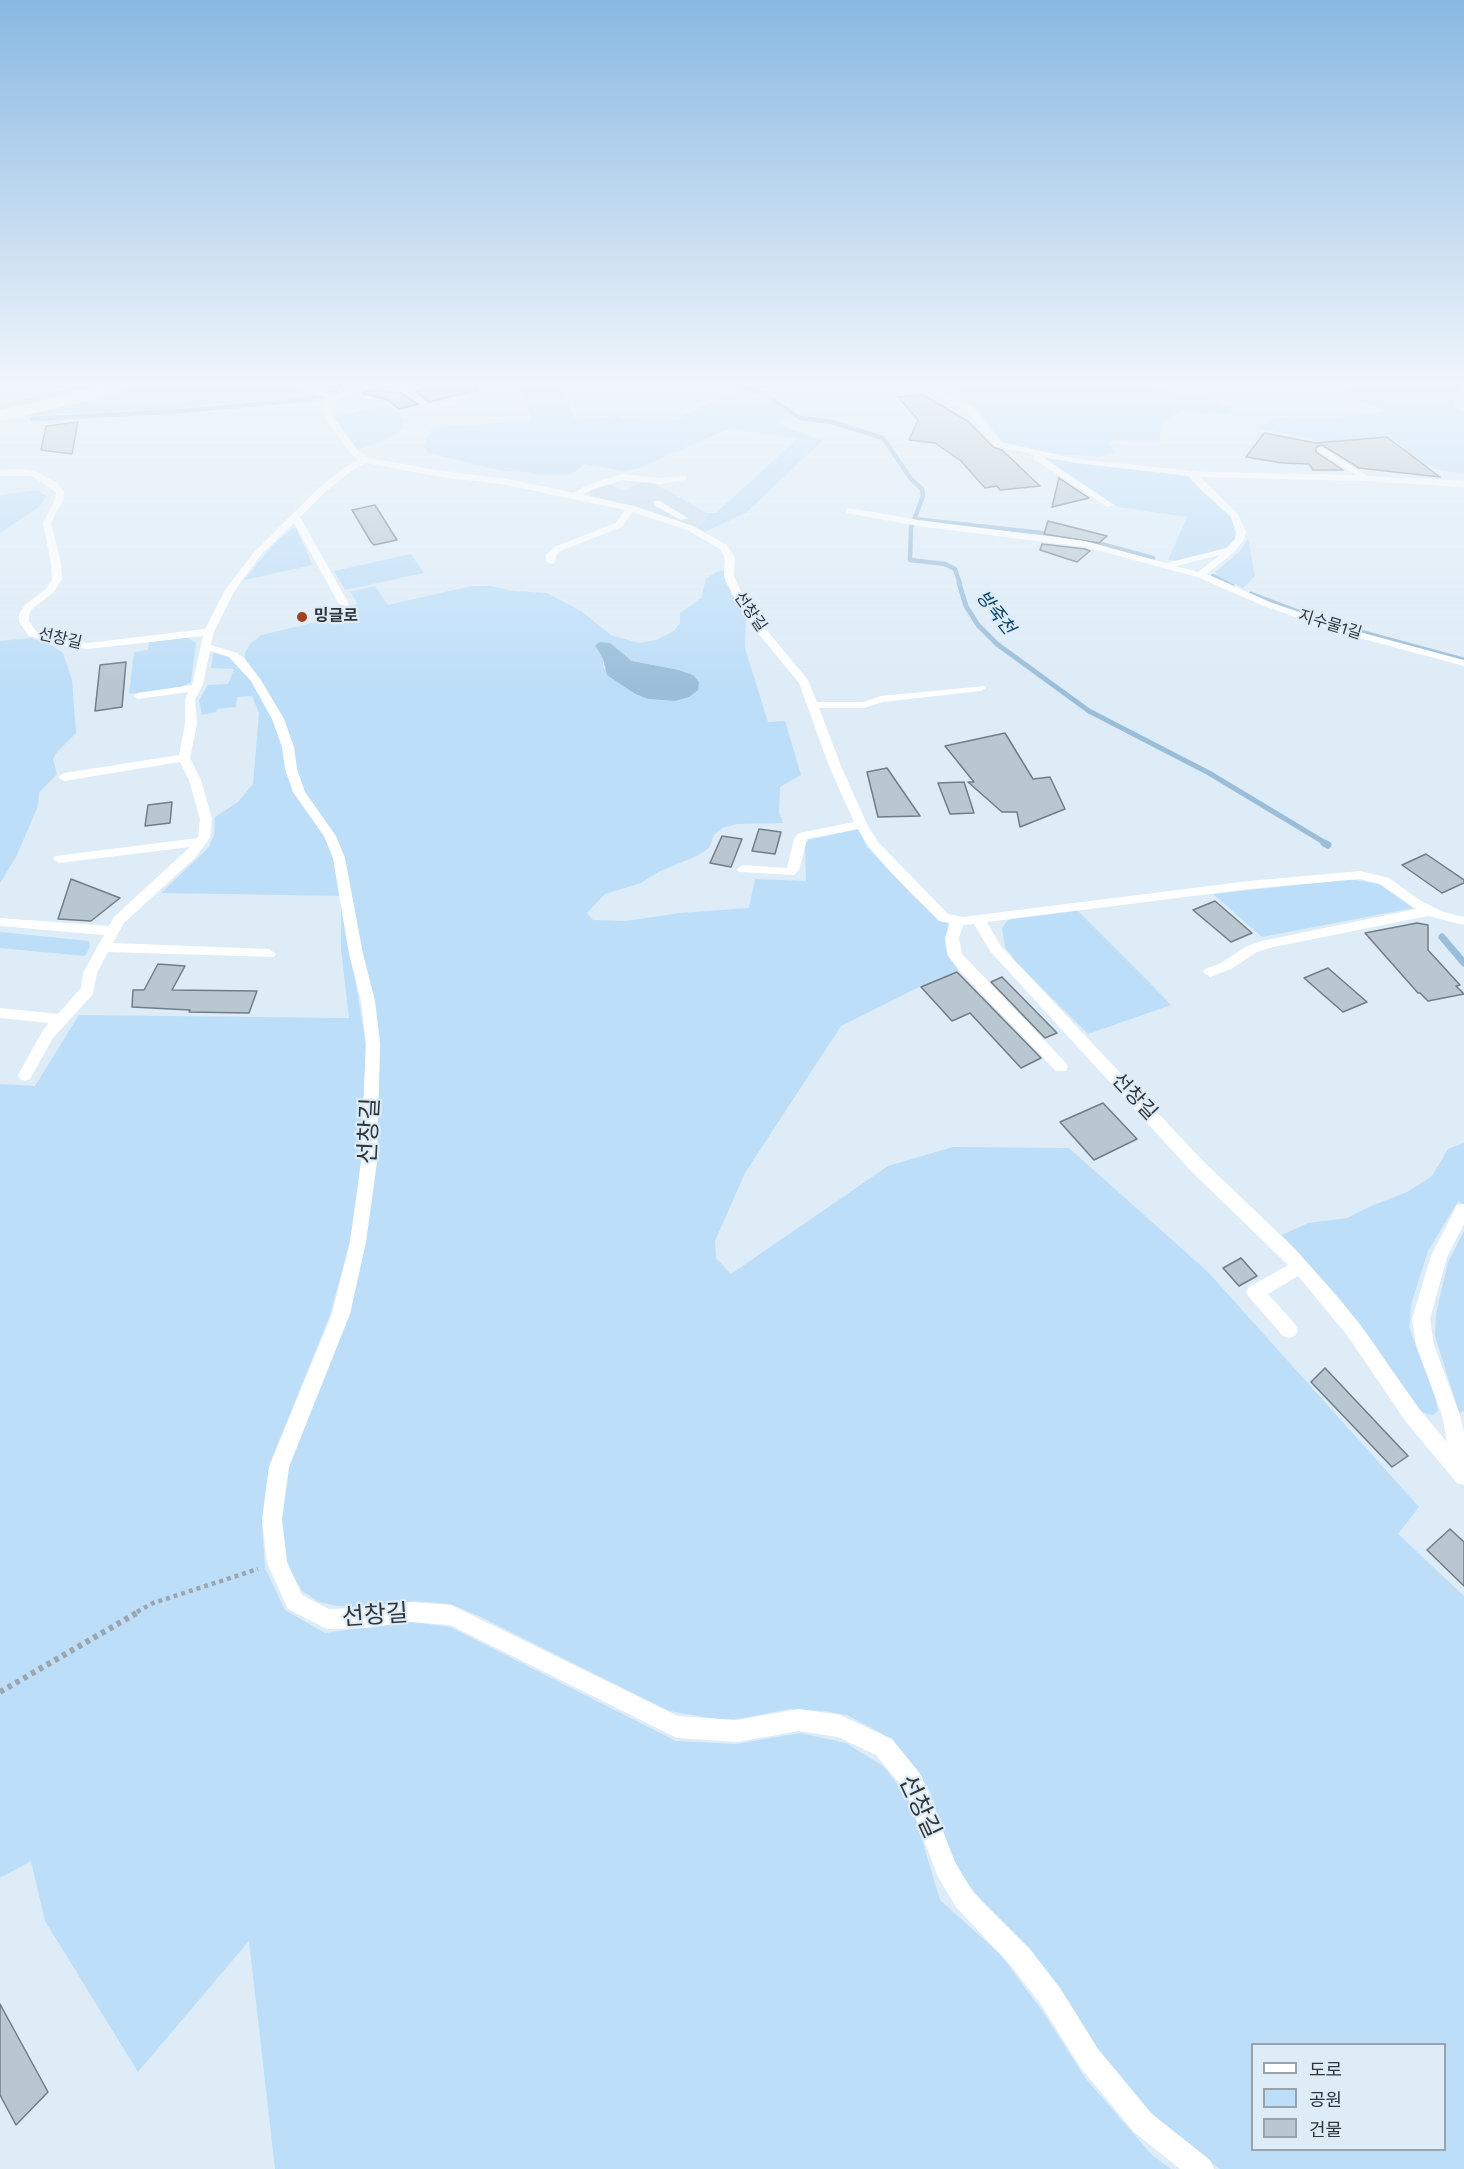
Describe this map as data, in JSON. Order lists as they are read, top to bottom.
{
  "streets": {
    "lane": ["선창길", "지수물1길"]
  },
  "water": ["방죽천"],
  "places": ["밍글로"],
  "legend": ["도로", "공원", "건물"]
}
